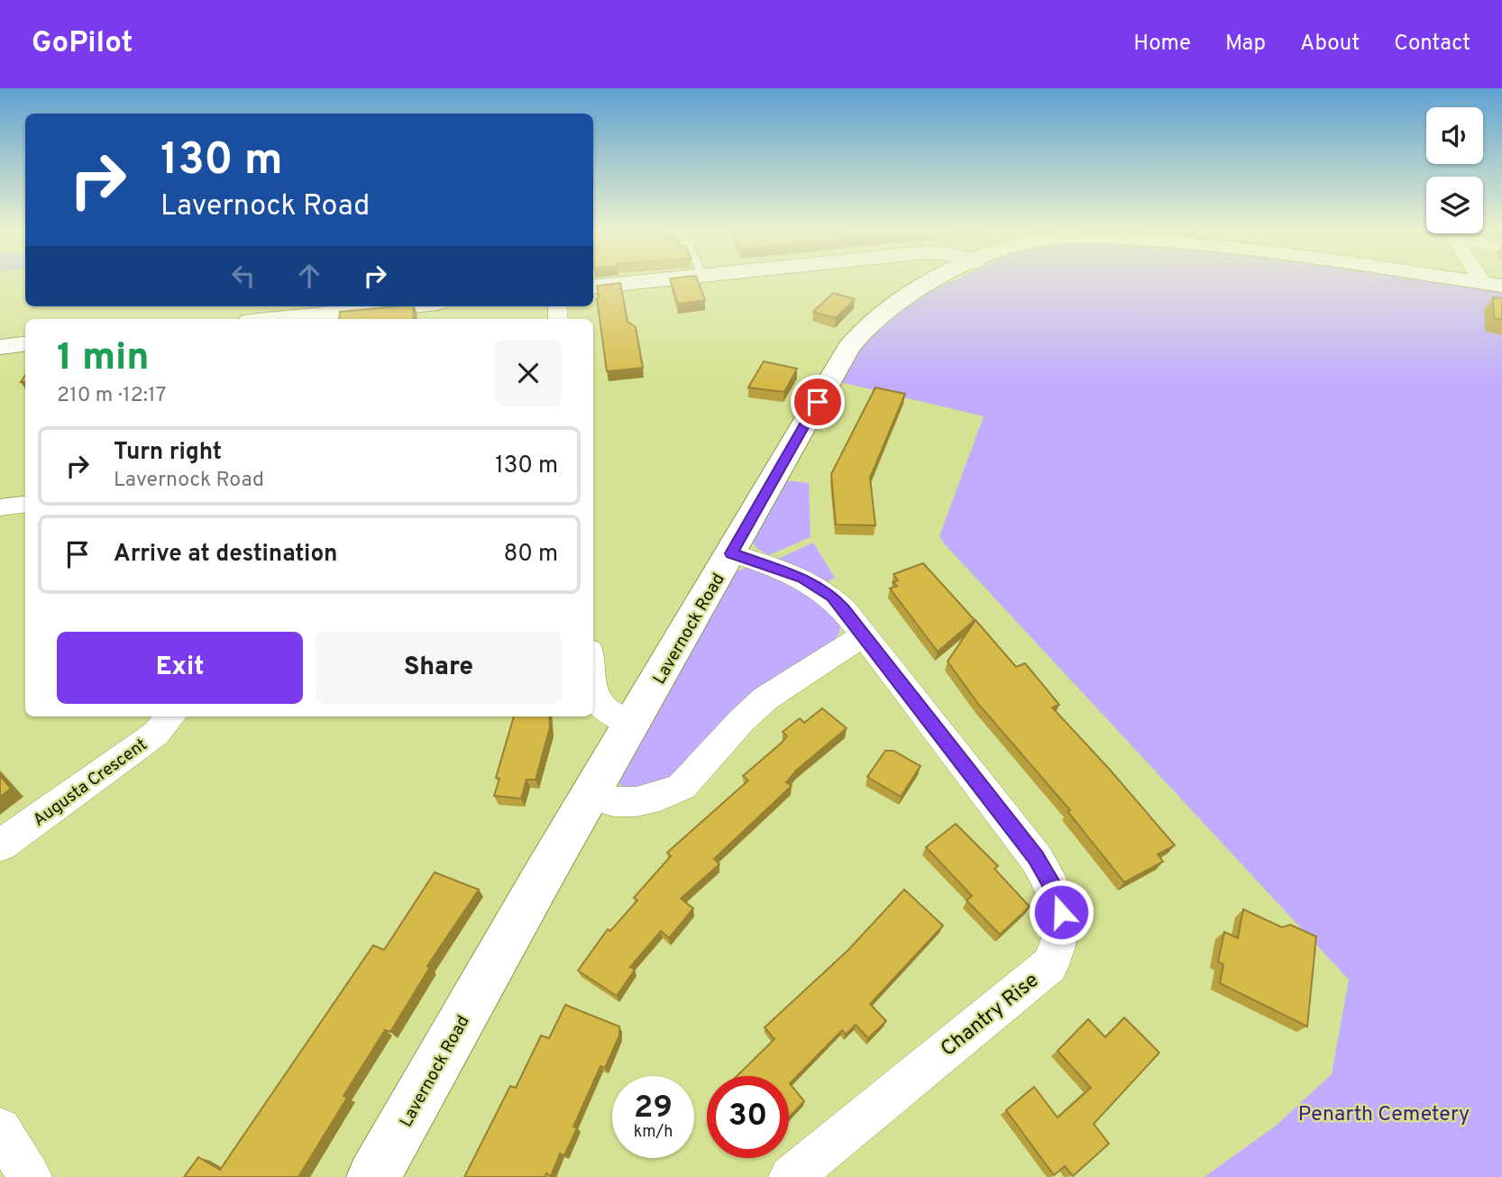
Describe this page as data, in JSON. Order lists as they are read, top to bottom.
{
  "streets": {
    "main road": ["Lavernock Road"],
    "street": ["Augusta Crescent", "Chantry Rise"]
  },
  "crossings": [
    ["Lavernock Road", "Chantry Rise"]
  ],
  "parks": ["Penarth Cemetery"],
  "page": {
    "header": "GoPilot",
    "nav": [
      "Home",
      "Map",
      "About",
      "Contact"
    ],
    "turn": ["130 m", "Lavernock Road"],
    "heading": ["1 min", "210 m · 12:17"],
    "list": [
      {
        "name": "Turn right",
        "note": "Lavernock Road",
        "value": "130 m"
      },
      {
        "name": "Arrive at destination",
        "value": "80 m"
      }
    ],
    "buttons": ["Exit", "Share"],
    "speed": "29 km/h",
    "limit": "30"
  }
}
